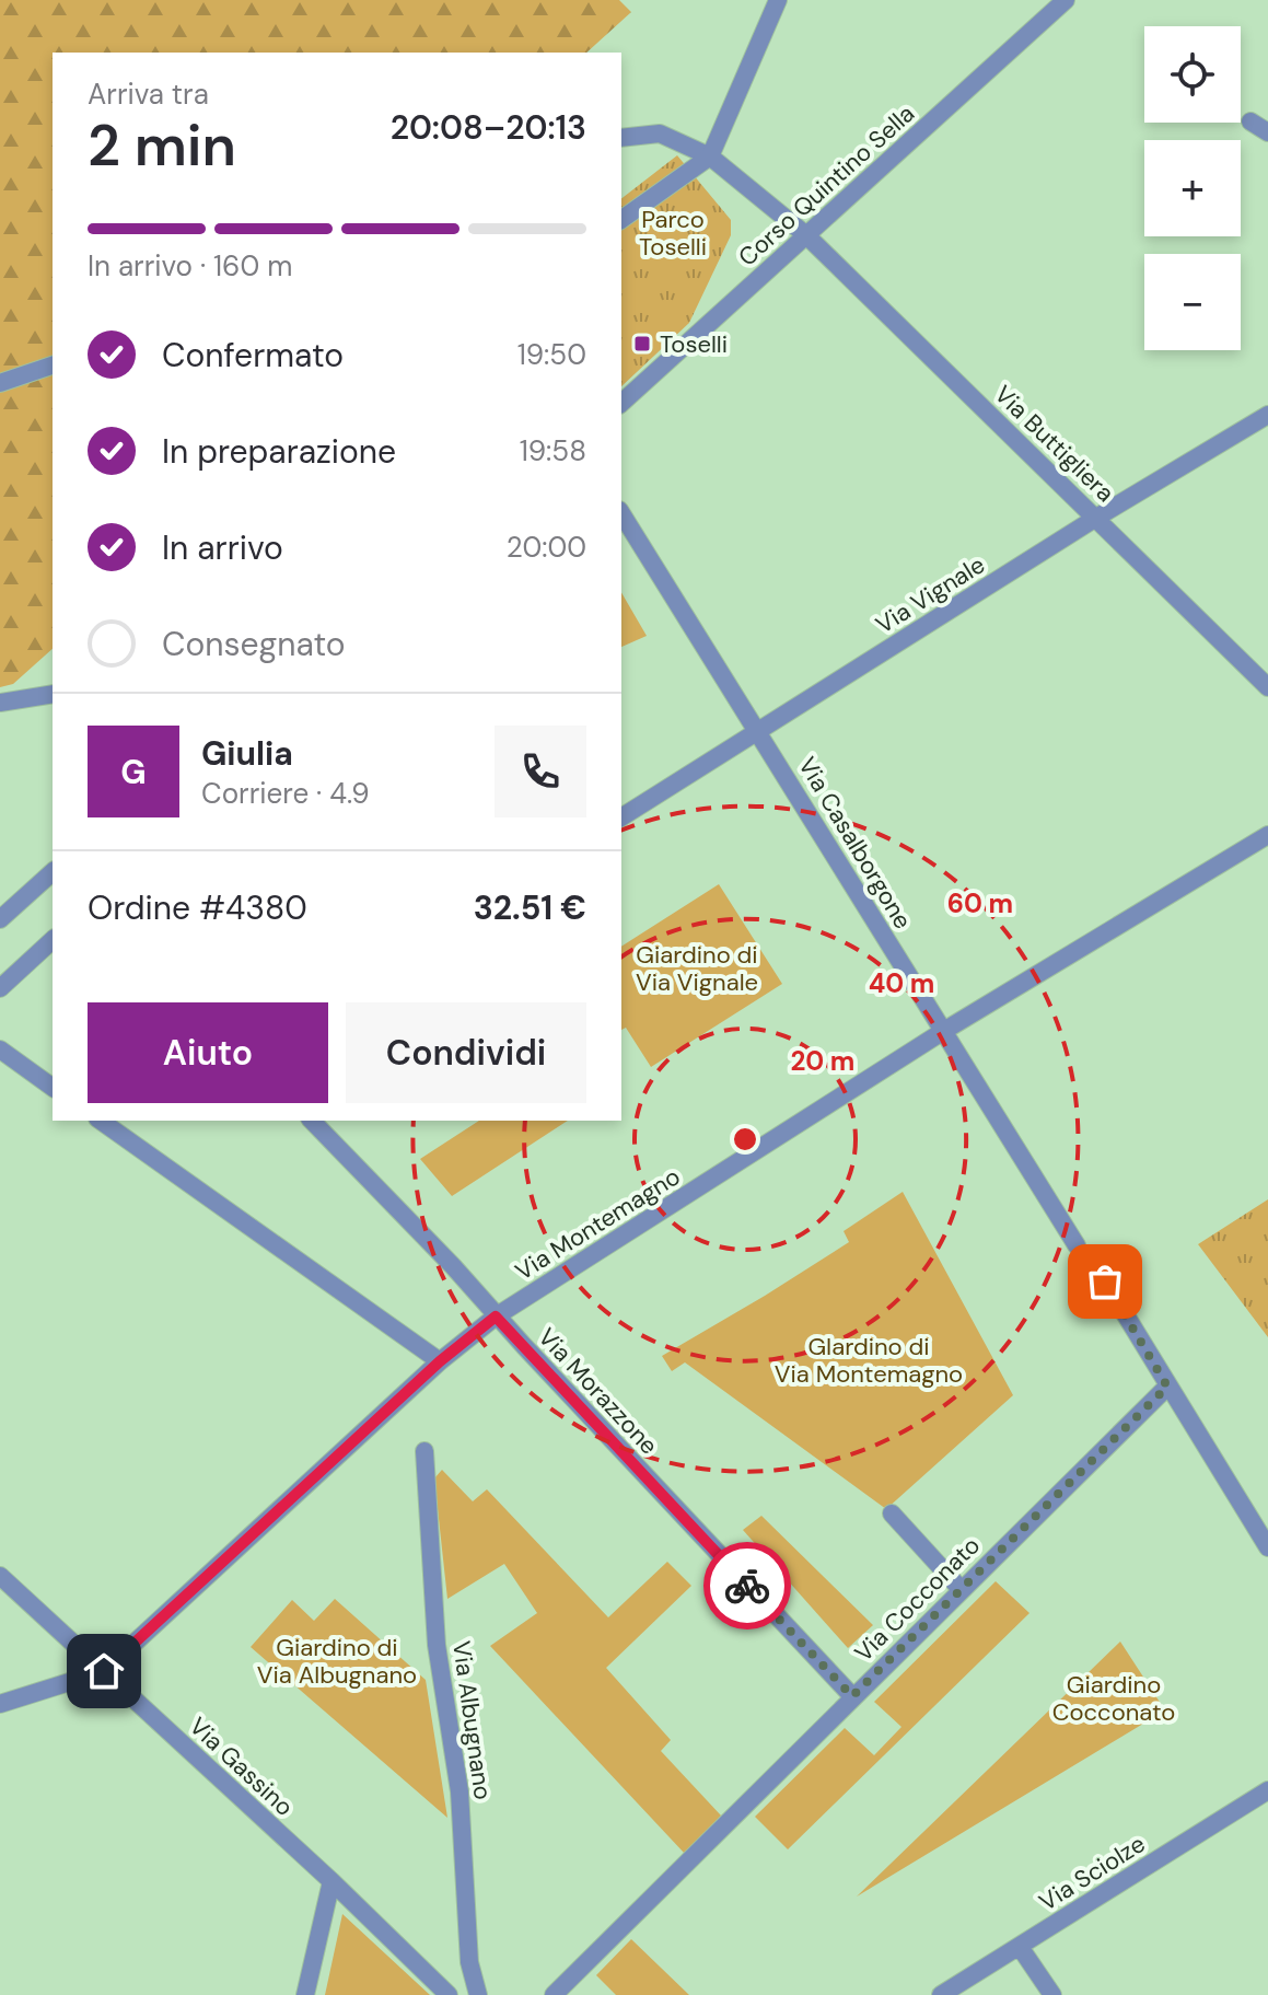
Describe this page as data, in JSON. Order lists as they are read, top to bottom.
{
  "streets": {
    "street": [
      "Corso Quintino Sella",
      "Via Buttigliera",
      "Via Vignale",
      "Via Casalborgone",
      "Via Montemagno",
      "Via Morazzone",
      "Via Cocconato",
      "Via Albugnano",
      "Via Gassino",
      "Via Sciolze"
    ]
  },
  "crossings": [
    ["Corso Quintino Sella", "Via Buttigliera"],
    ["Via Buttigliera", "Via Vignale"],
    ["Via Vignale", "Via Casalborgone"],
    ["Via Casalborgone", "Via Montemagno"],
    ["Via Montemagno", "Via Morazzone"],
    ["Via Montemagno", "Via Gassino"],
    ["Via Morazzone", "Via Cocconato"]
  ],
  "parks": [
    "Parco Toselli",
    "Giardino di Via Vignale",
    "GIardino di Via Montemagno",
    "Giardino di Via Albugnano",
    "Giardino Cocconato"
  ],
  "places": {
    "transit": ["Toselli"]
  },
  "page": {
    "map_buttons": ["+", "−"],
    "heading": ["2 min", "Arriva tra", "20:08–20:13"],
    "panel": [
      "Giulia",
      "Corriere · 4.9",
      "Ordine #4380",
      "32.51 €"
    ],
    "bar": "In arrivo · 160 m",
    "list": [
      ["Confermato", "19:50"],
      ["In preparazione", "19:58"],
      ["In arrivo", "20:00"],
      "Consegnato"
    ],
    "round": "G",
    "buttons": ["Aiuto", "Condividi"]
  },
  "rings": ["60 m", "40 m", "20 m"]
}
